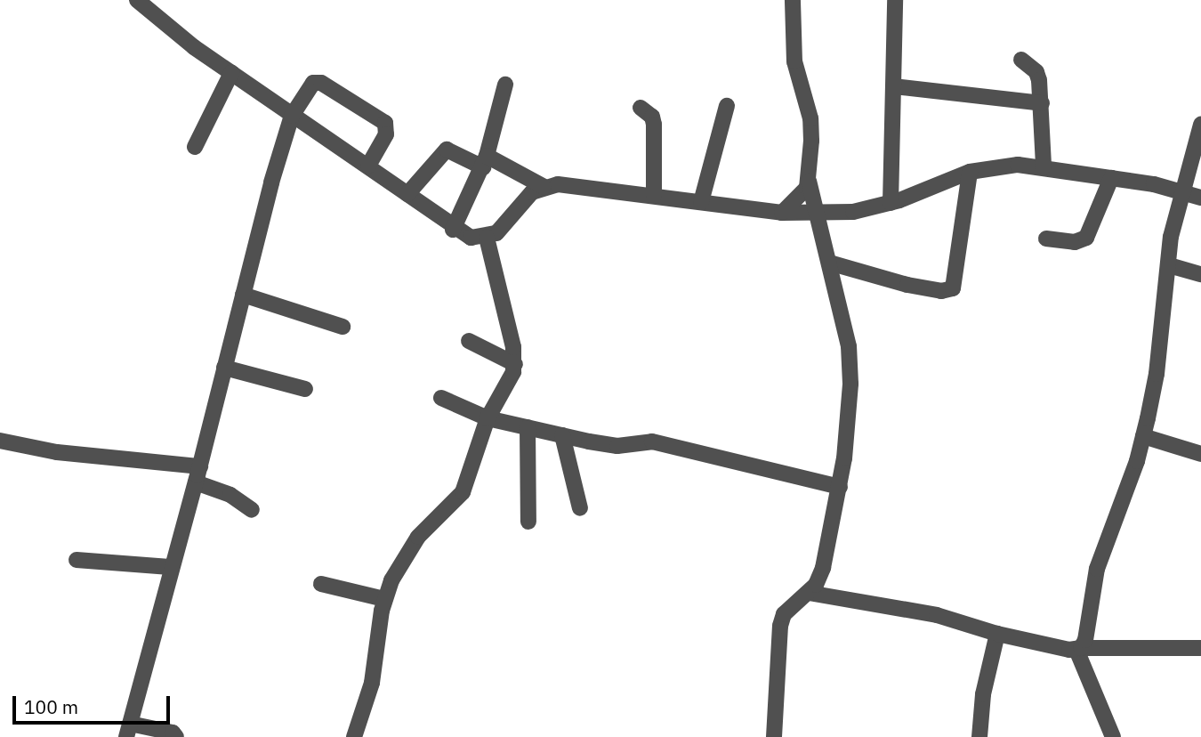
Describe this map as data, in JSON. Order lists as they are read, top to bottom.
{
  "scale_bar": "100 m"
}
